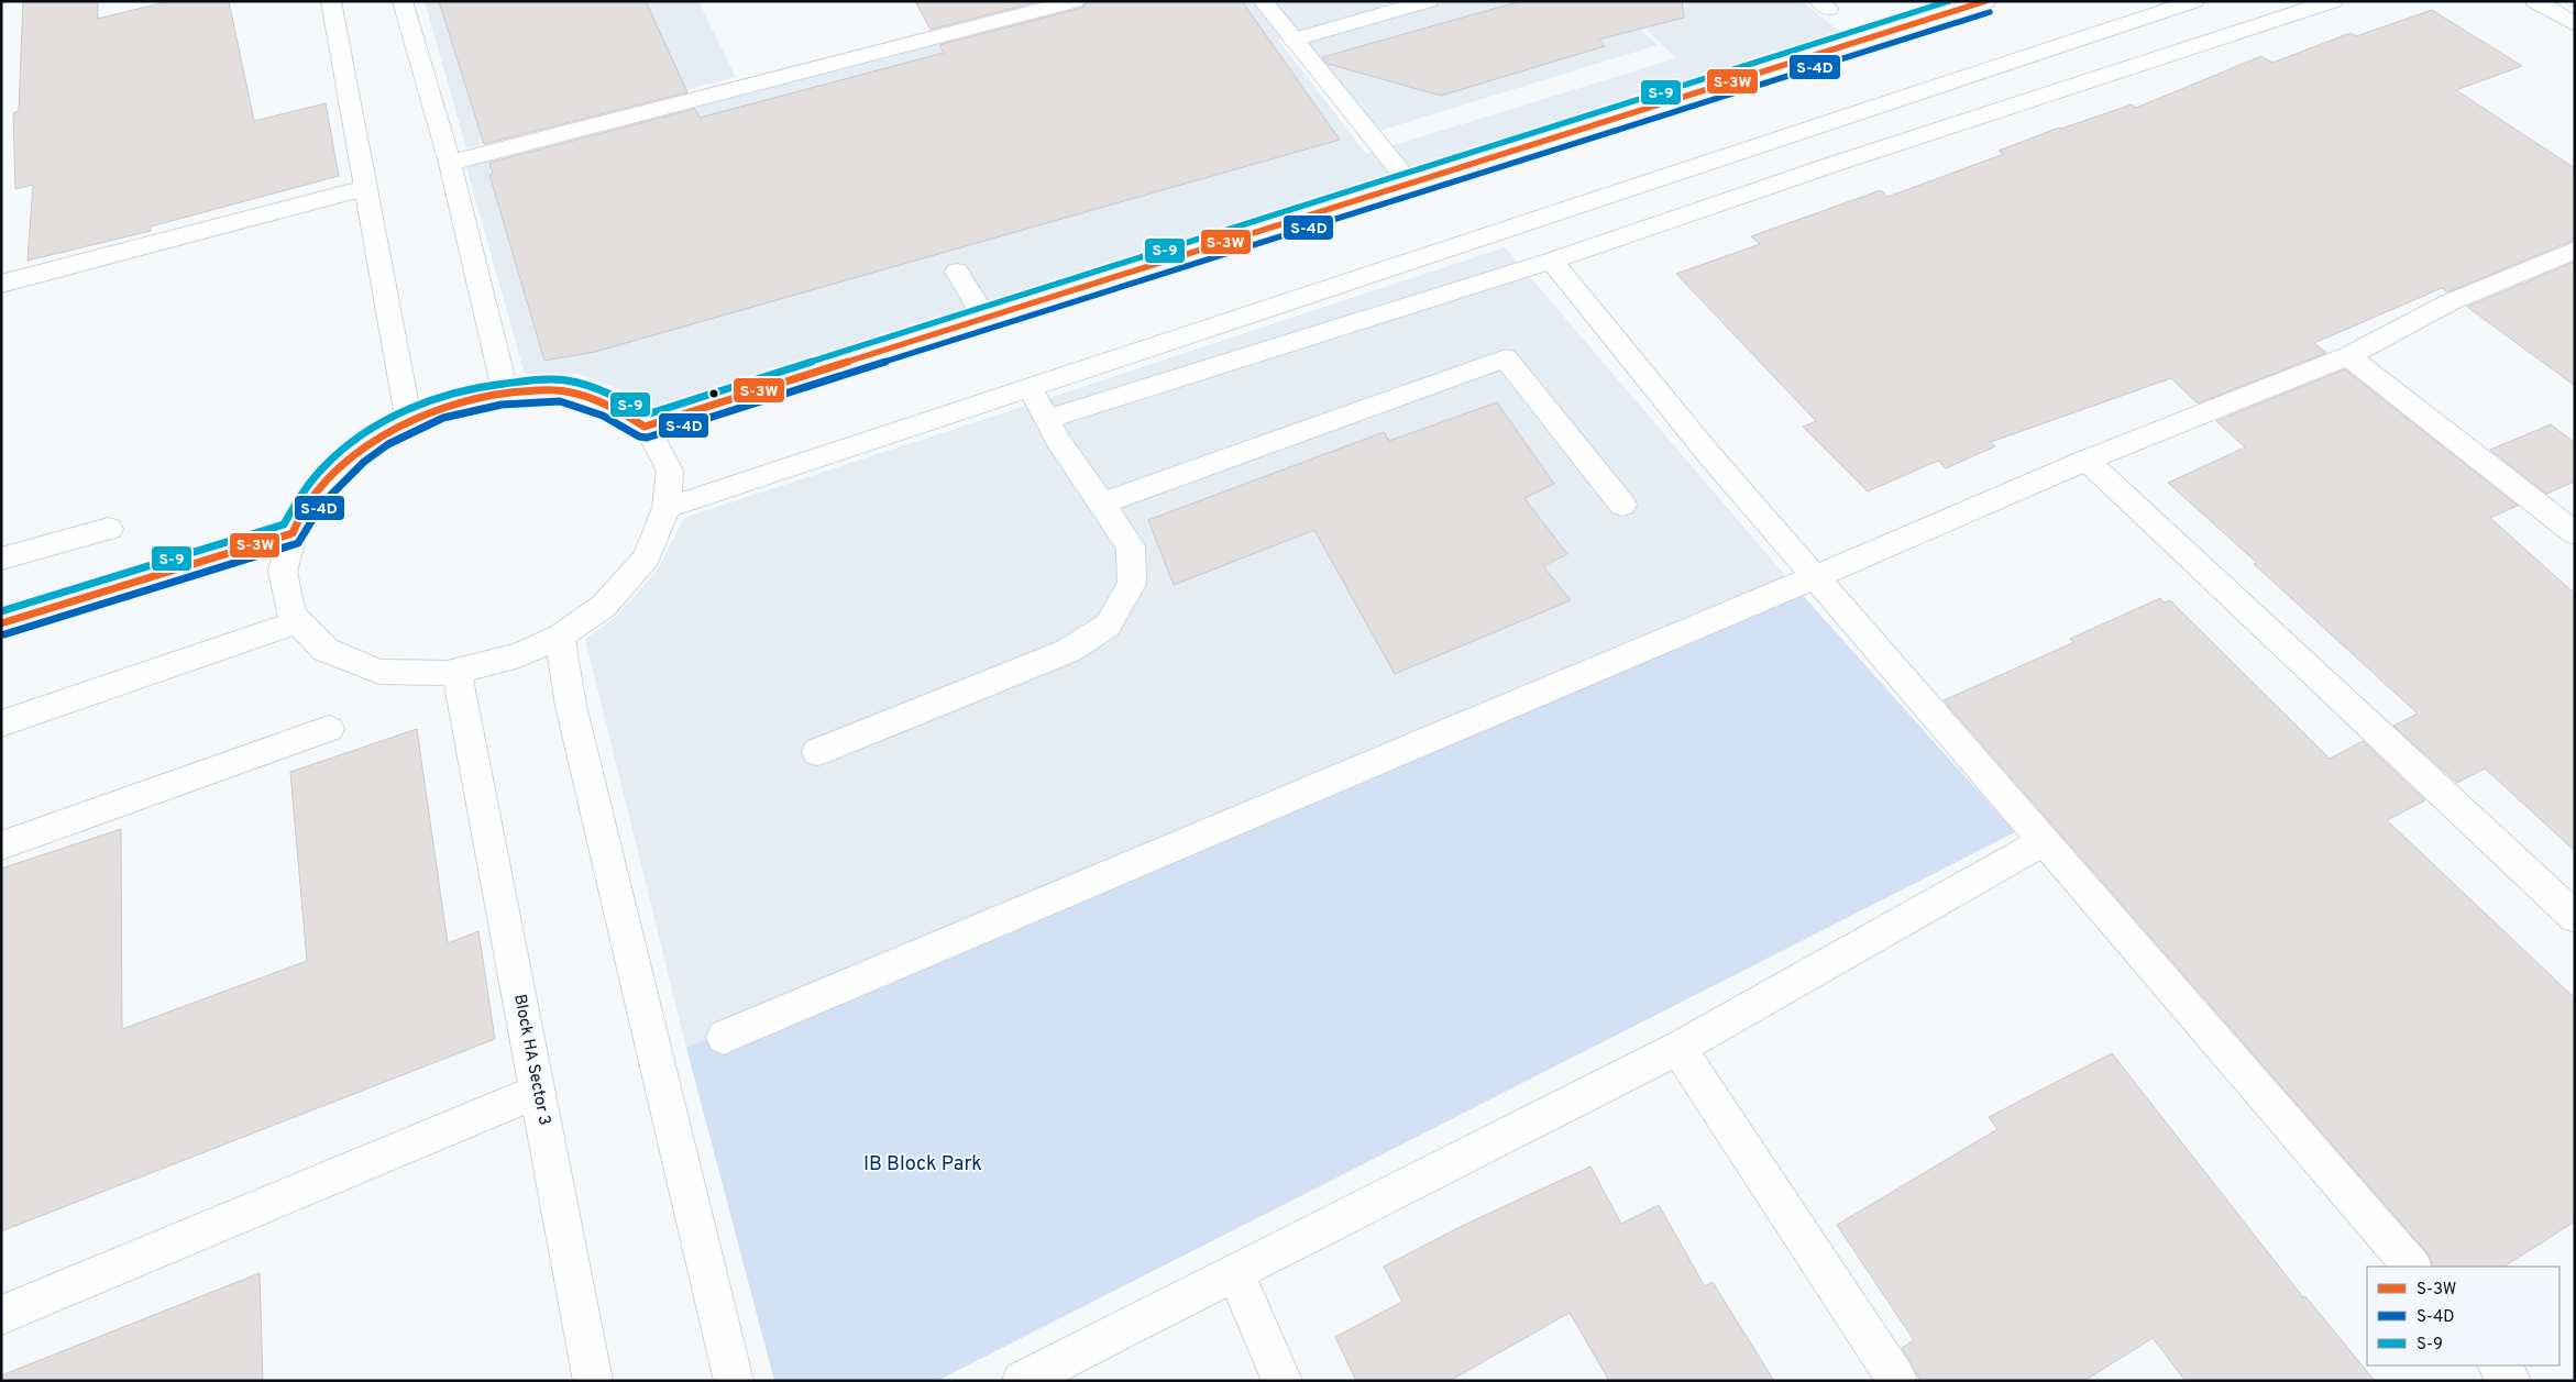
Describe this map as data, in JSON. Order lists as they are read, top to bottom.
{
  "streets": {
    "street": ["Block HA Sector 3"]
  },
  "parks": ["IB Block Park"],
  "lines": ["transit line S-3W", "transit line S-9", "transit line S-4D"],
  "legend": ["S-3W", "S-4D", "S-9"]
}
